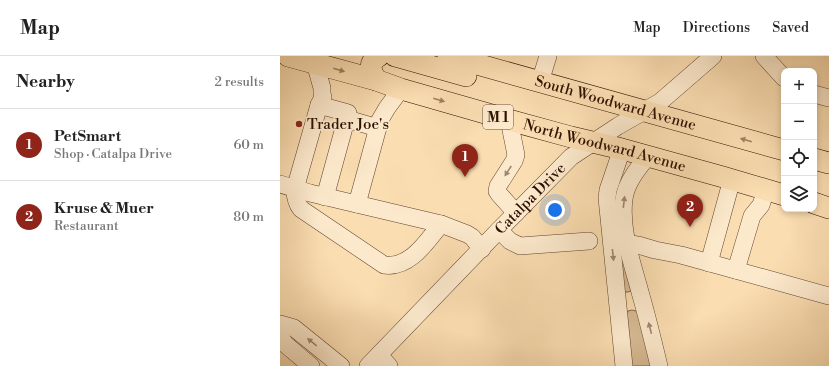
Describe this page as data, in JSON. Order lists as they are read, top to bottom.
{
  "streets": {
    "main road": ["South Woodward Avenue", "M 1", "North Woodward Avenue"],
    "street": ["Catalpa Drive"]
  },
  "crossings": [
    ["South Woodward Avenue", "Catalpa Drive"],
    ["North Woodward Avenue", "Catalpa Drive"]
  ],
  "one_way": ["South Woodward Avenue"],
  "places": ["Trader Joe's"],
  "page": {
    "header": "Map",
    "nav": ["Map", "Directions", "Saved"],
    "heading": ["Nearby", "2 results"],
    "map_buttons": ["+", "−"],
    "list": [
      {
        "mark": "1",
        "name": "PetSmart",
        "note": "Shop · Catalpa Drive",
        "value": "60 m"
      },
      {
        "mark": "2",
        "name": "Kruse & Muer",
        "note": "Restaurant",
        "value": "80 m"
      }
    ],
    "pins": ["1", "2"]
  }
}
